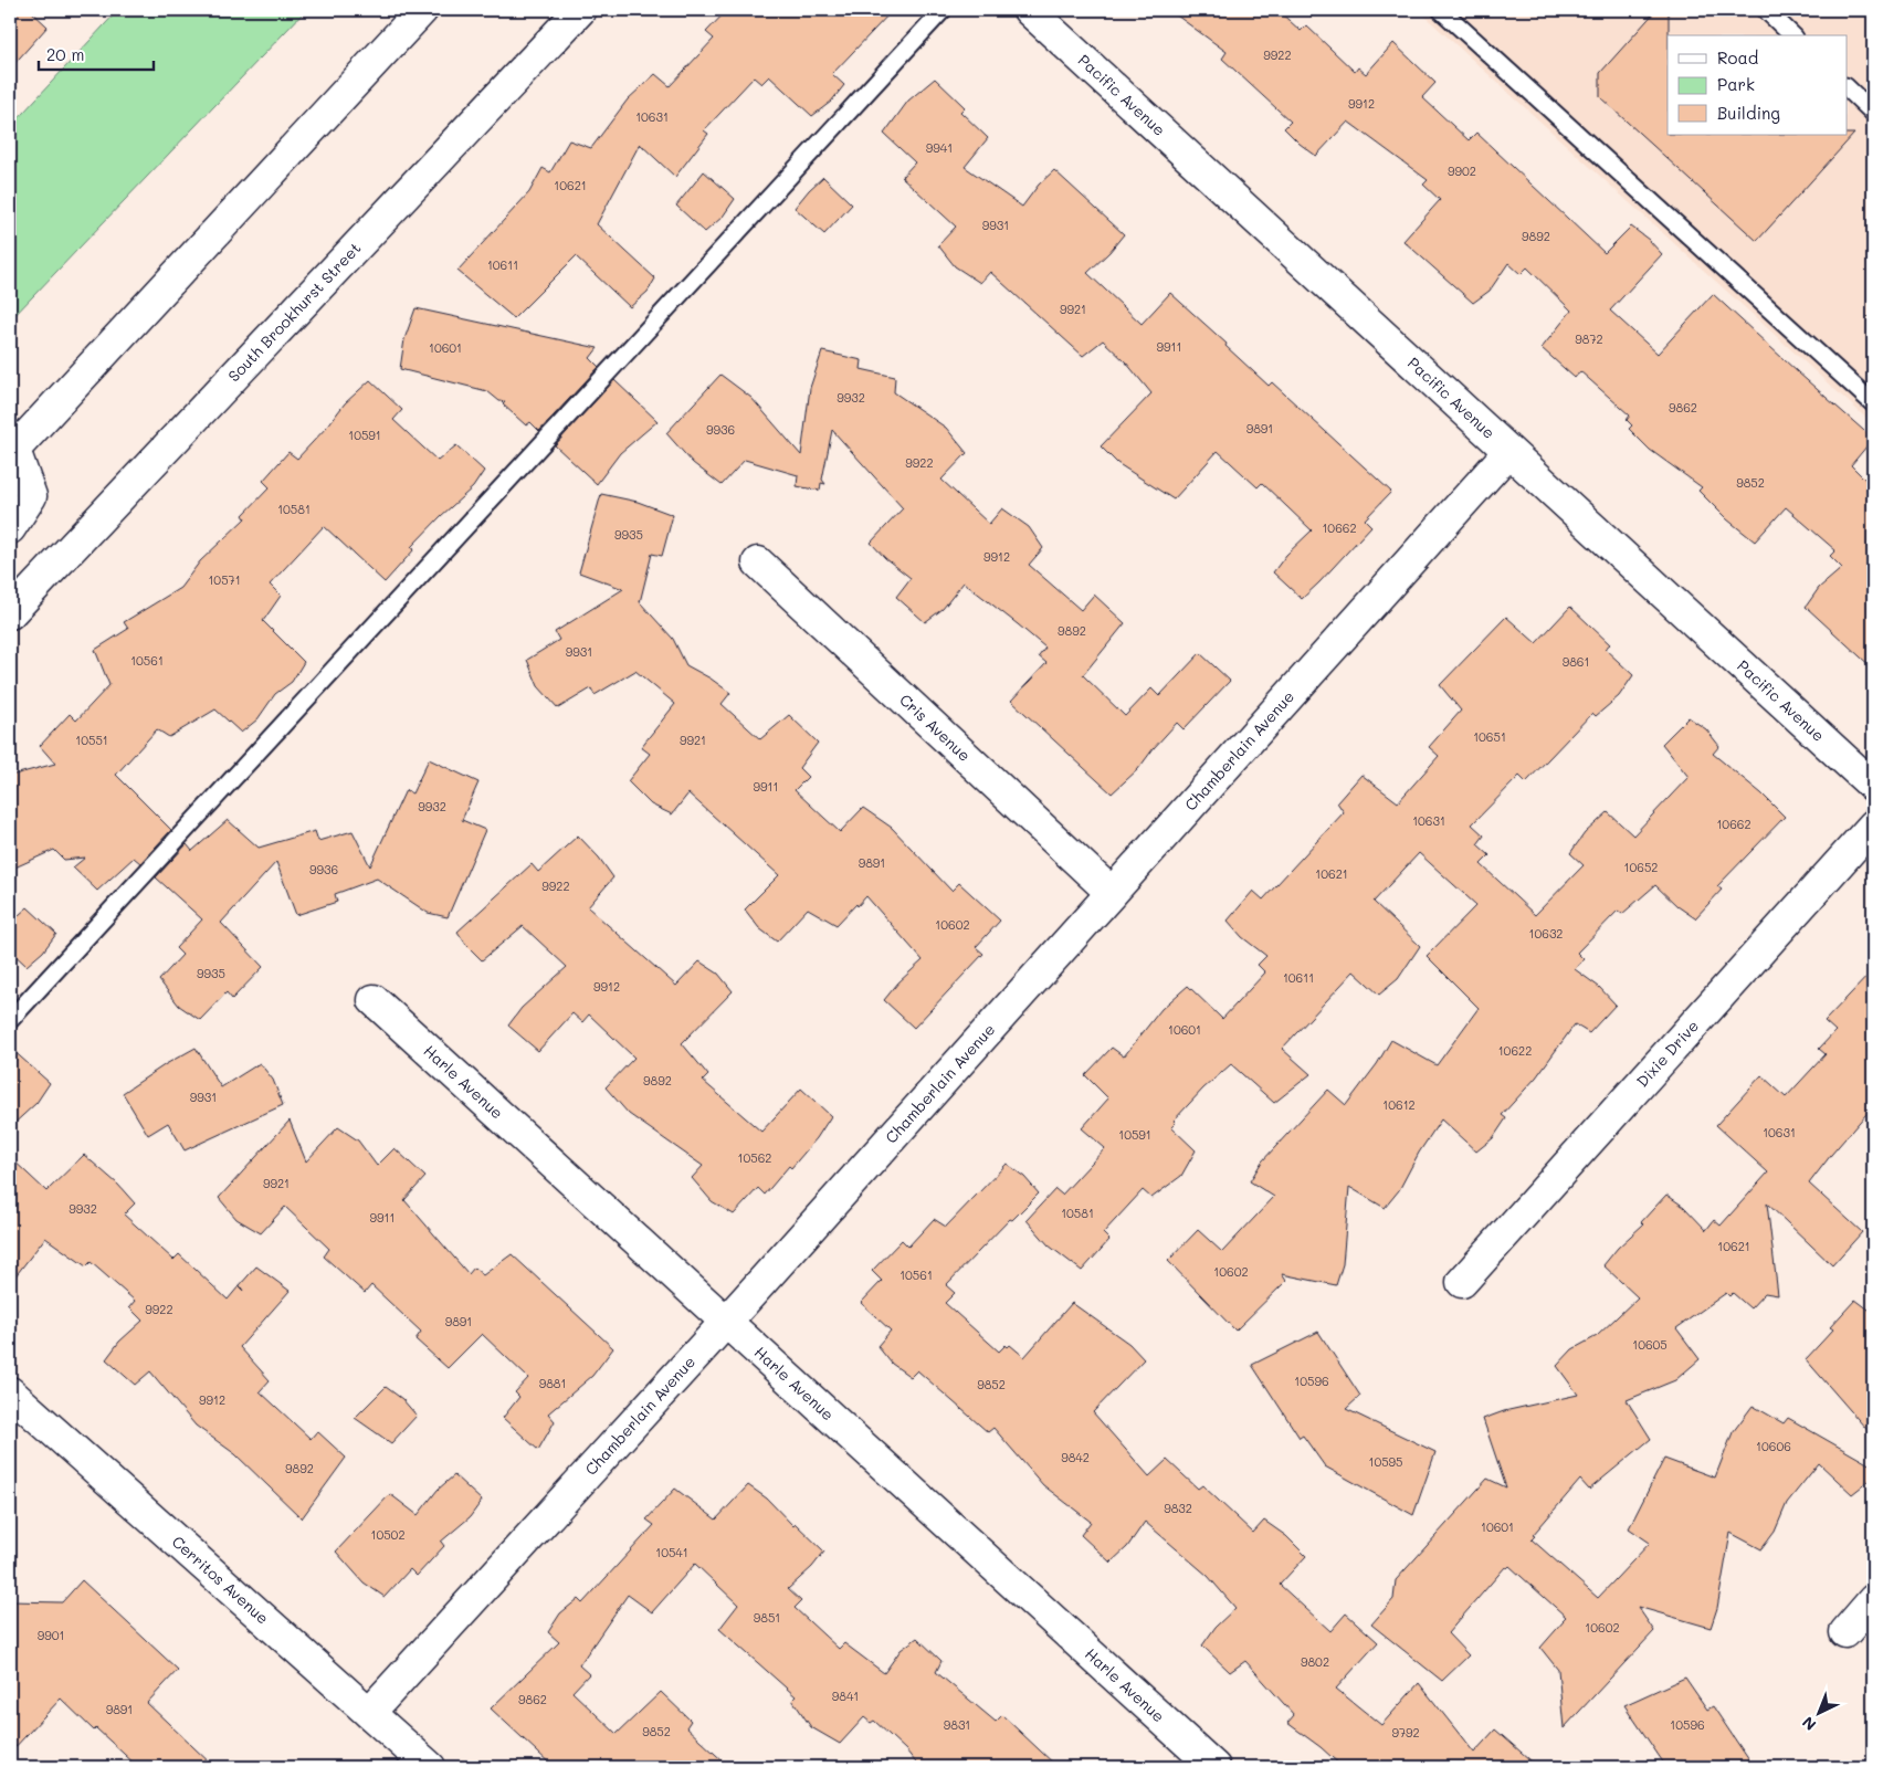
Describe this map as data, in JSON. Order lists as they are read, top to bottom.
{
  "streets": {
    "street": [
      "Pacific Avenue",
      "South Brookhurst Street",
      "Cris Avenue",
      "Chamberlain Avenue",
      "Dixie Drive",
      "Harle Avenue",
      "Cerritos Avenue"
    ]
  },
  "crossings": [
    ["Pacific Avenue", "Chamberlain Avenue"],
    ["Cris Avenue", "Chamberlain Avenue"],
    ["Chamberlain Avenue", "Harle Avenue"],
    ["Chamberlain Avenue", "Cerritos Avenue"]
  ],
  "house_numbers": [
    "9922",
    "9912",
    "10631",
    "9941",
    "9902",
    "10621",
    "9931",
    "9892",
    "10611",
    "9921",
    "9872",
    "9911",
    "10601",
    "9932",
    "9862",
    "9891",
    "9936",
    "10591",
    "9922",
    "9852",
    "10581",
    "10662",
    "9935",
    "9912",
    "10571",
    "9892",
    "9931",
    "10561",
    "9861",
    "10651",
    "10551",
    "9921",
    "9911",
    "9932",
    "10631",
    "10662",
    "9891",
    "10652",
    "9936",
    "10621",
    "9922",
    "10602",
    "10632",
    "9935",
    "10611",
    "9912",
    "10601",
    "10622",
    "9892",
    "9931",
    "10612",
    "10631",
    "10591",
    "10562",
    "9921",
    "9932",
    "10581",
    "9911",
    "10621",
    "10602",
    "10561",
    "9922",
    "9891",
    "10605",
    "10596",
    "9881",
    "9852",
    "9912",
    "10606",
    "9842",
    "10595",
    "9892",
    "9832",
    "10601",
    "10502",
    "10541",
    "9851",
    "10602",
    "9901",
    "9802",
    "9841",
    "9862",
    "9891",
    "9831",
    "10596",
    "9852",
    "9792"
  ],
  "legend": ["Road", "Park", "Building"],
  "scale_bar": "20 m",
  "north": "bottom left"
}
